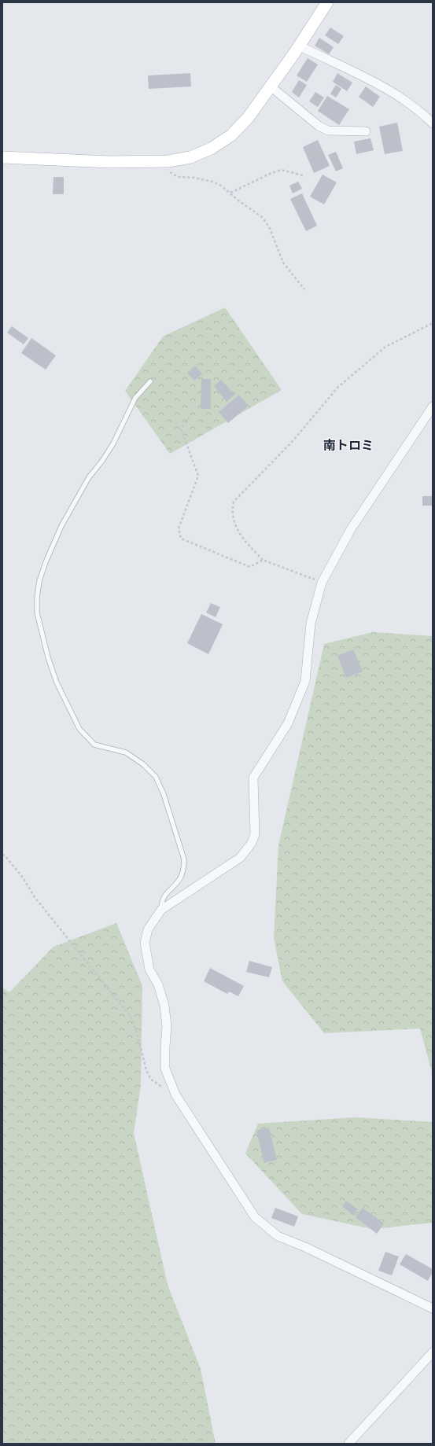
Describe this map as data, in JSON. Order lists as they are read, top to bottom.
{
  "districts": ["南トロミ"]
}
